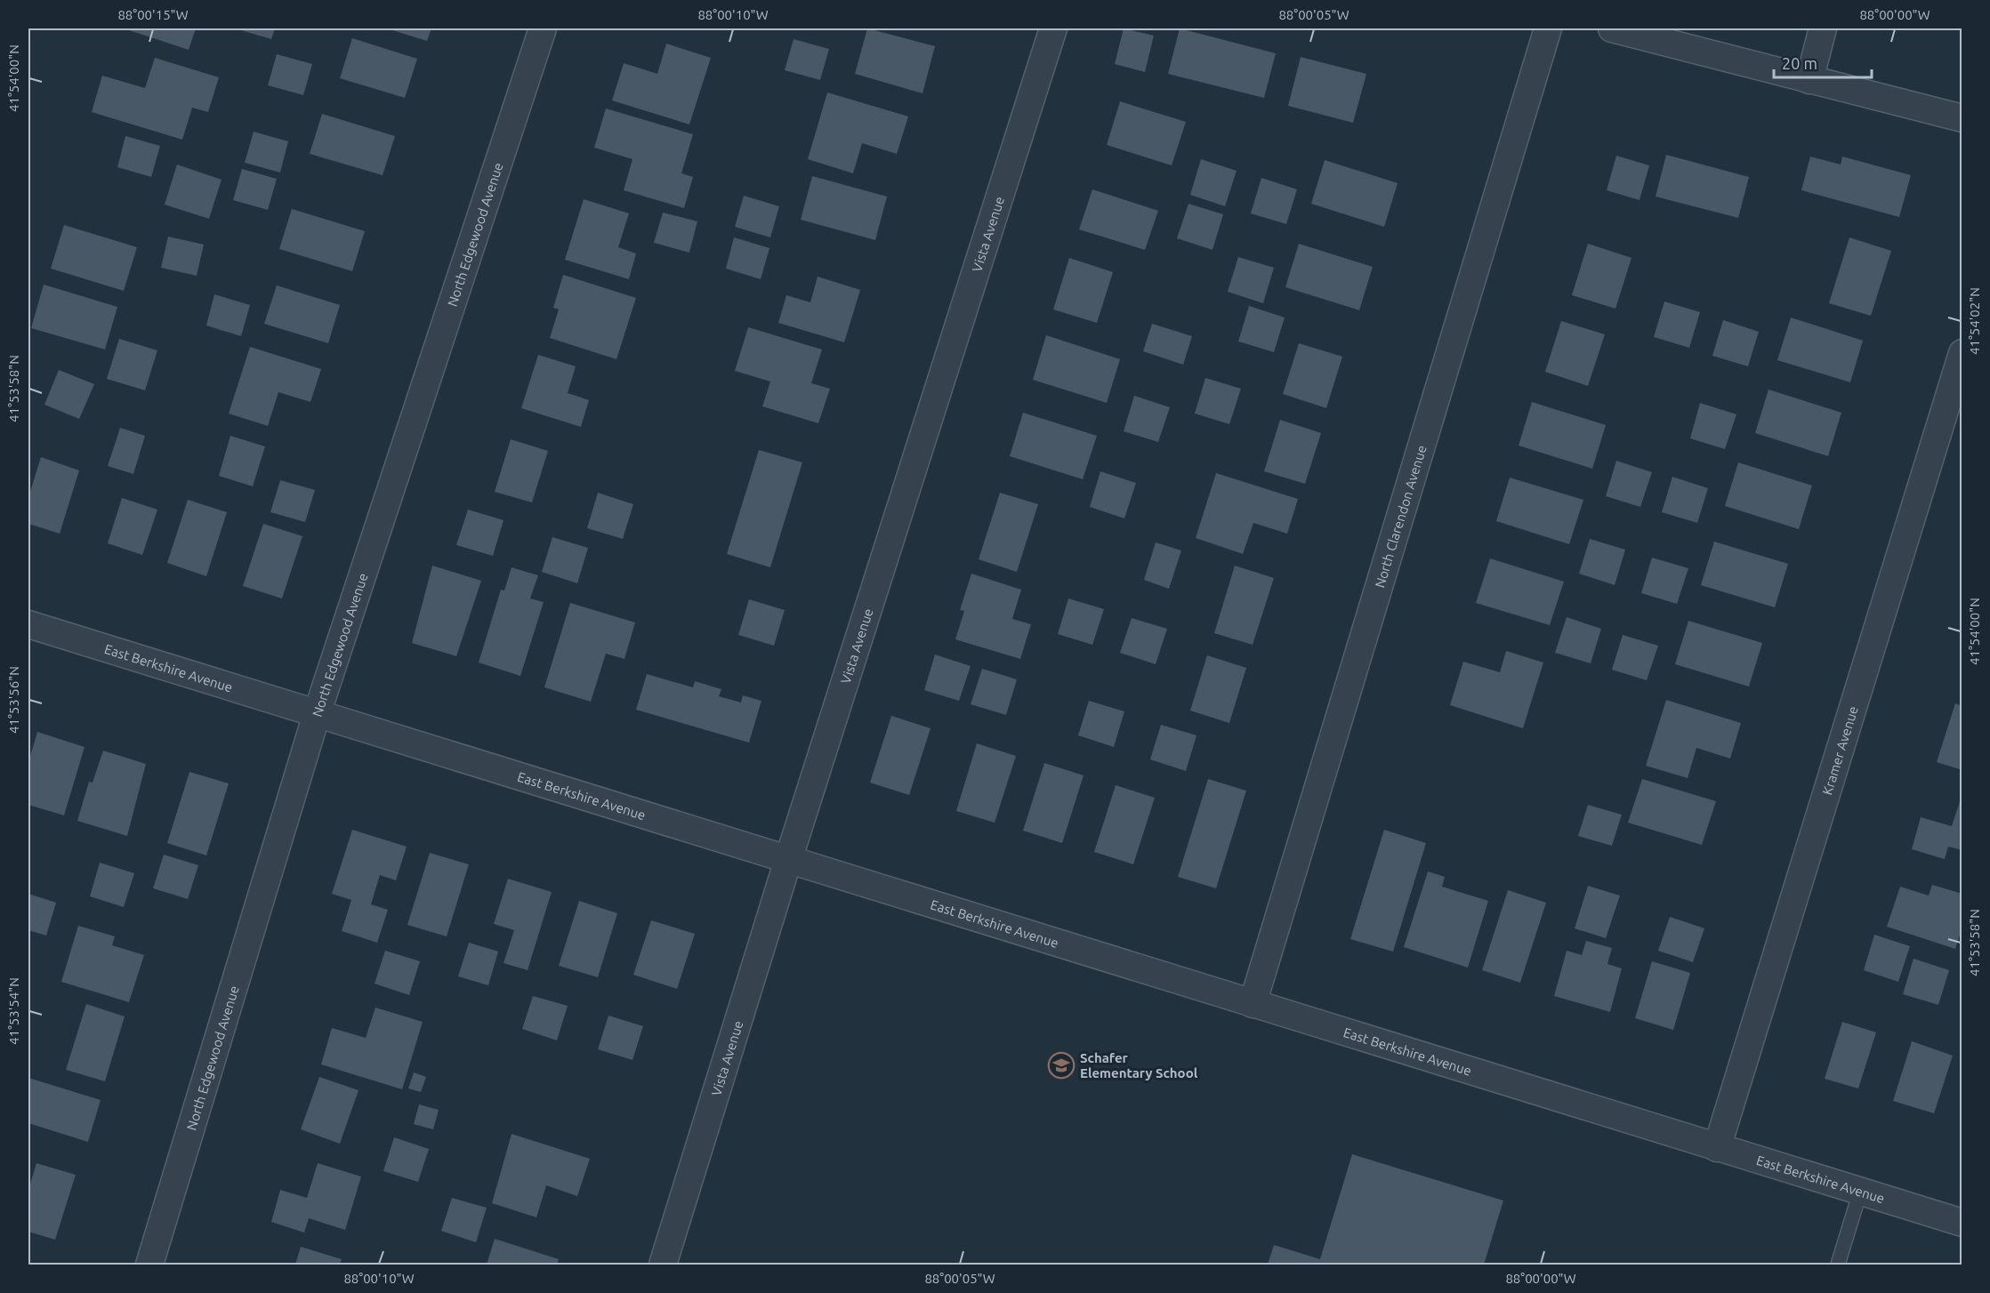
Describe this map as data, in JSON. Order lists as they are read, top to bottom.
{
  "streets": {
    "street": [
      "North Edgewood Avenue",
      "Vista Avenue",
      "North Clarendon Avenue",
      "East Berkshire Avenue",
      "Kramer Avenue"
    ]
  },
  "crossings": [
    ["North Edgewood Avenue", "East Berkshire Avenue"],
    ["Vista Avenue", "East Berkshire Avenue"],
    ["North Clarendon Avenue", "East Berkshire Avenue"],
    ["East Berkshire Avenue", "Kramer Avenue"]
  ],
  "places": {
    "school or university": ["Schafer Elementary School"]
  },
  "scale_bar": "20 m",
  "coordinates": [
    "88°00'15\"W",
    "88°00'10\"W",
    "88°00'05\"W",
    "88°00'00\"W",
    "41°54'00\"N",
    "41°54'02\"N",
    "41°53'58\"N",
    "41°53'56\"N",
    "41°53'54\"N"
  ]
}
